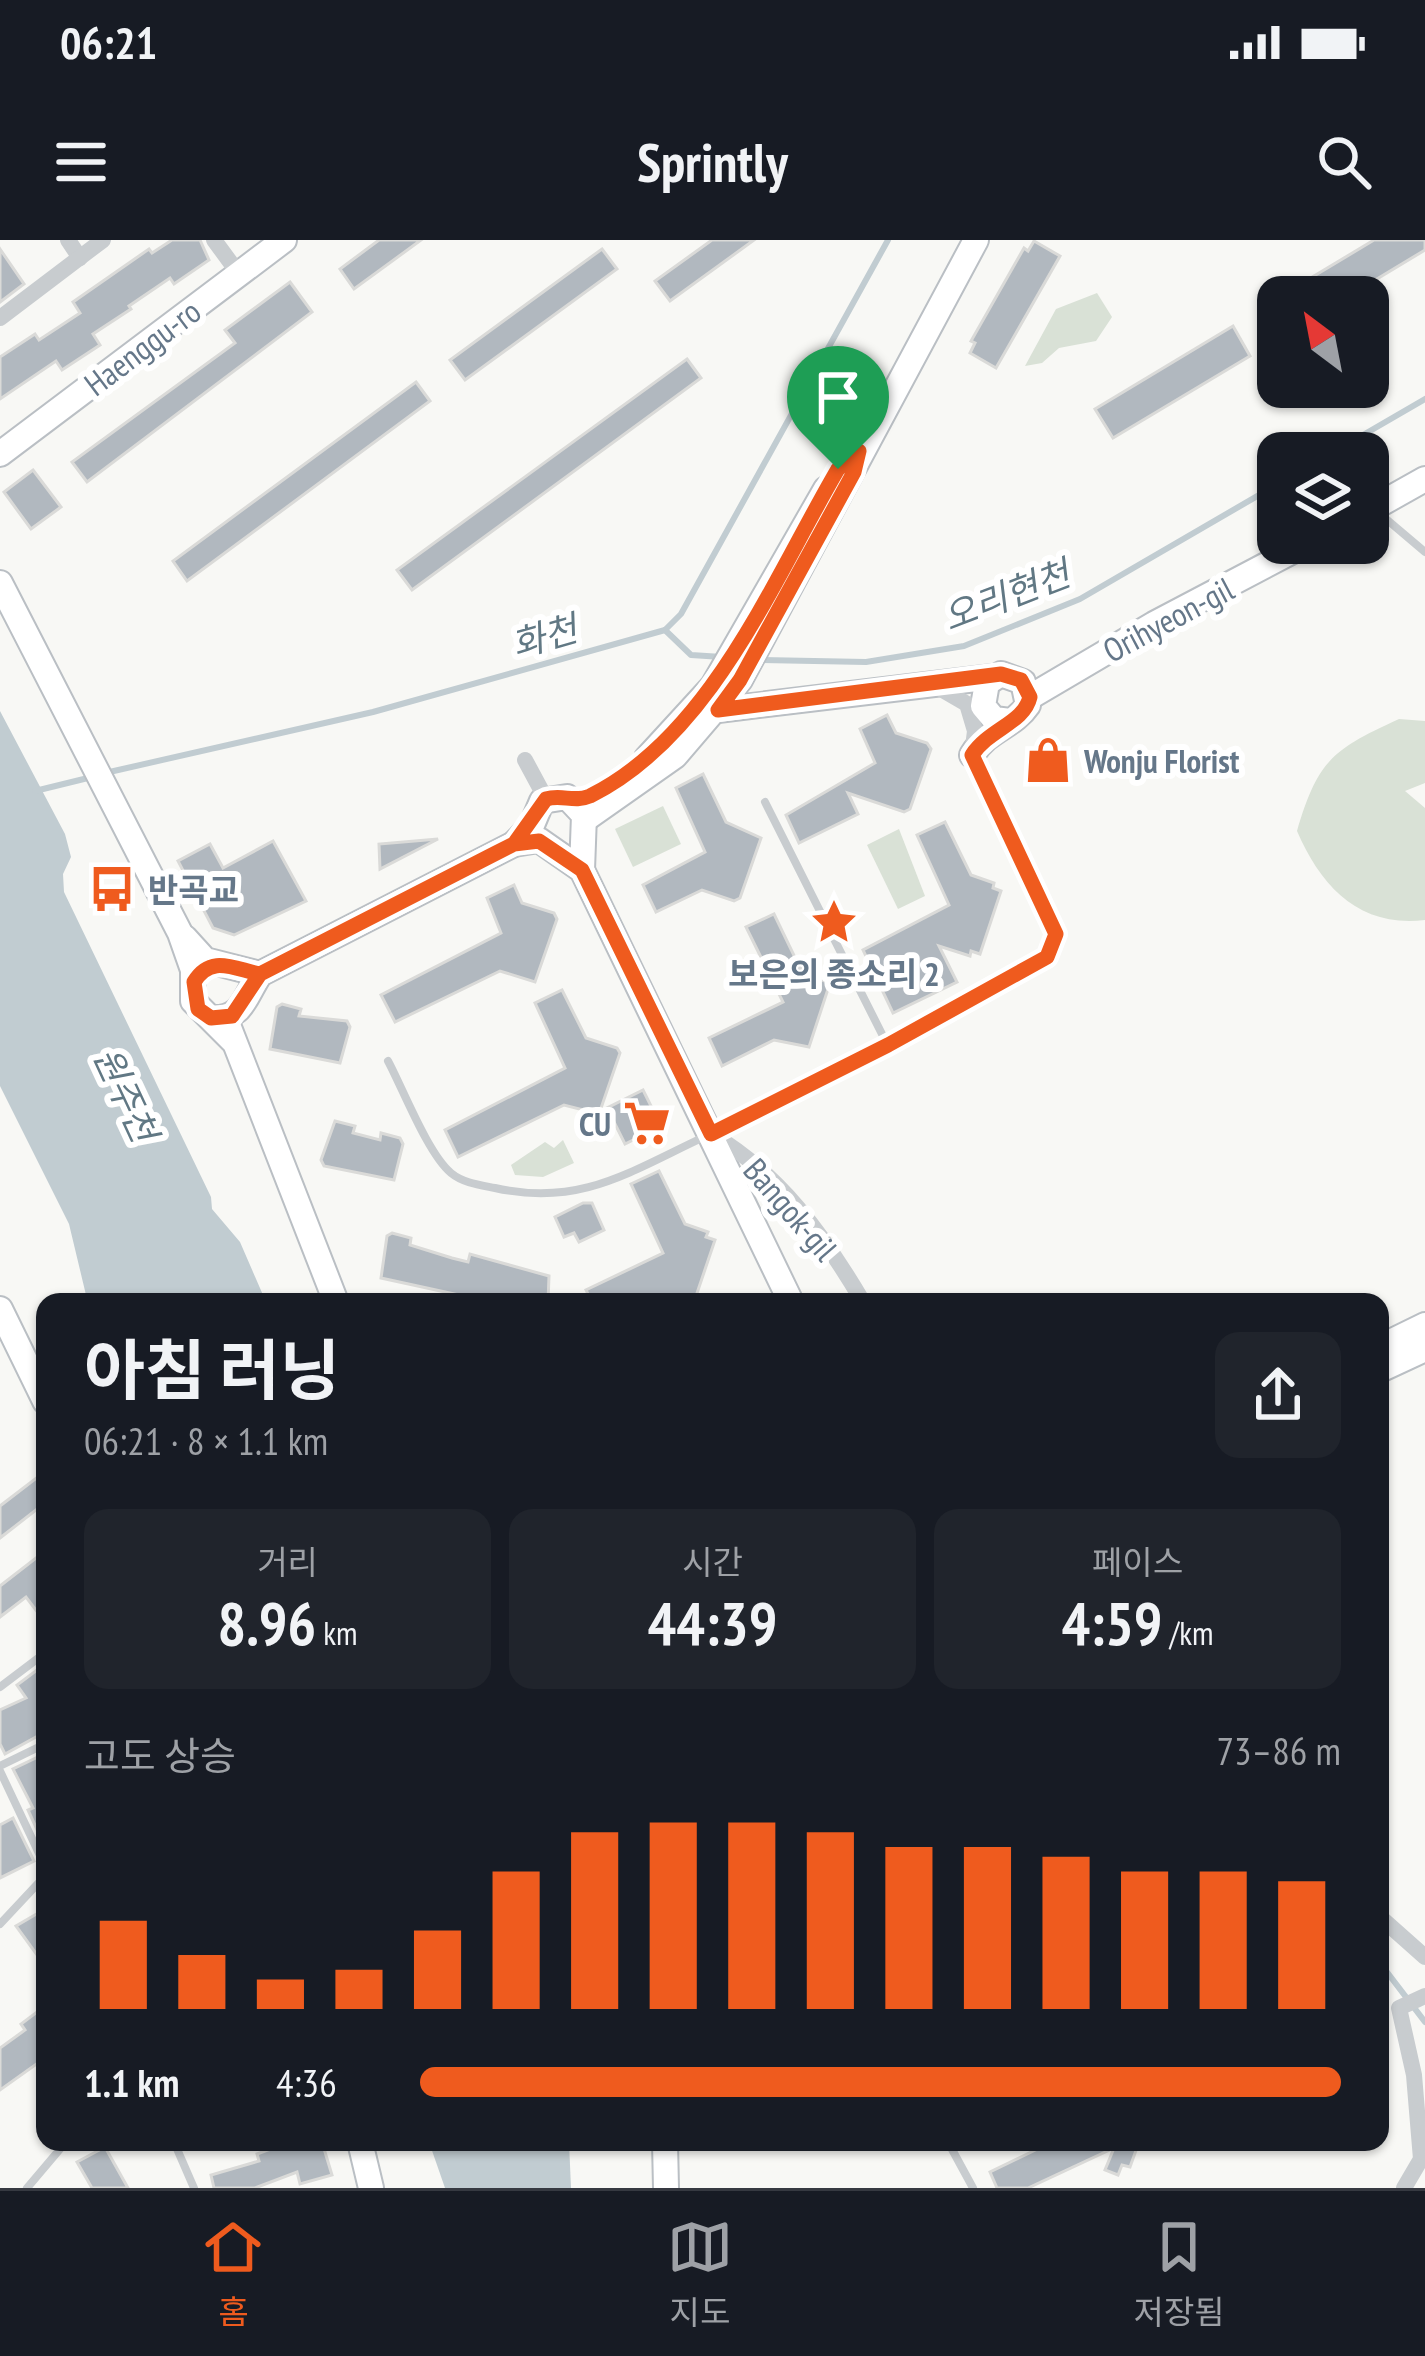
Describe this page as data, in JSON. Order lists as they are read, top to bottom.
{
  "streets": {
    "street": ["Haenggu-ro", "Orihyeon-gil", "Bangok-gil"]
  },
  "water": ["오리현천", "화천", "원주천"],
  "places": {
    "shop": ["Wonju Florist"],
    "bus stop": ["반곡교"],
    "place": ["보은의 종소리 2"],
    "supermarket": ["CU"]
  },
  "north": "top left",
  "page": {
    "status": "06:21",
    "header": "Sprintly",
    "heading": ["아침 러닝", "06:21 · 8 × 1.1 km"],
    "stats": [
      ["거리", "8.96 km"],
      ["시간", "44:39"],
      ["페이스", "4:59 /km"]
    ],
    "chart": ["고도 상승", "73–86 m"],
    "list": [
      {
        "name": "1.1 km",
        "note": "4:36"
      }
    ],
    "tabs": ["홈", "지도", "저장됨"]
  }
}
